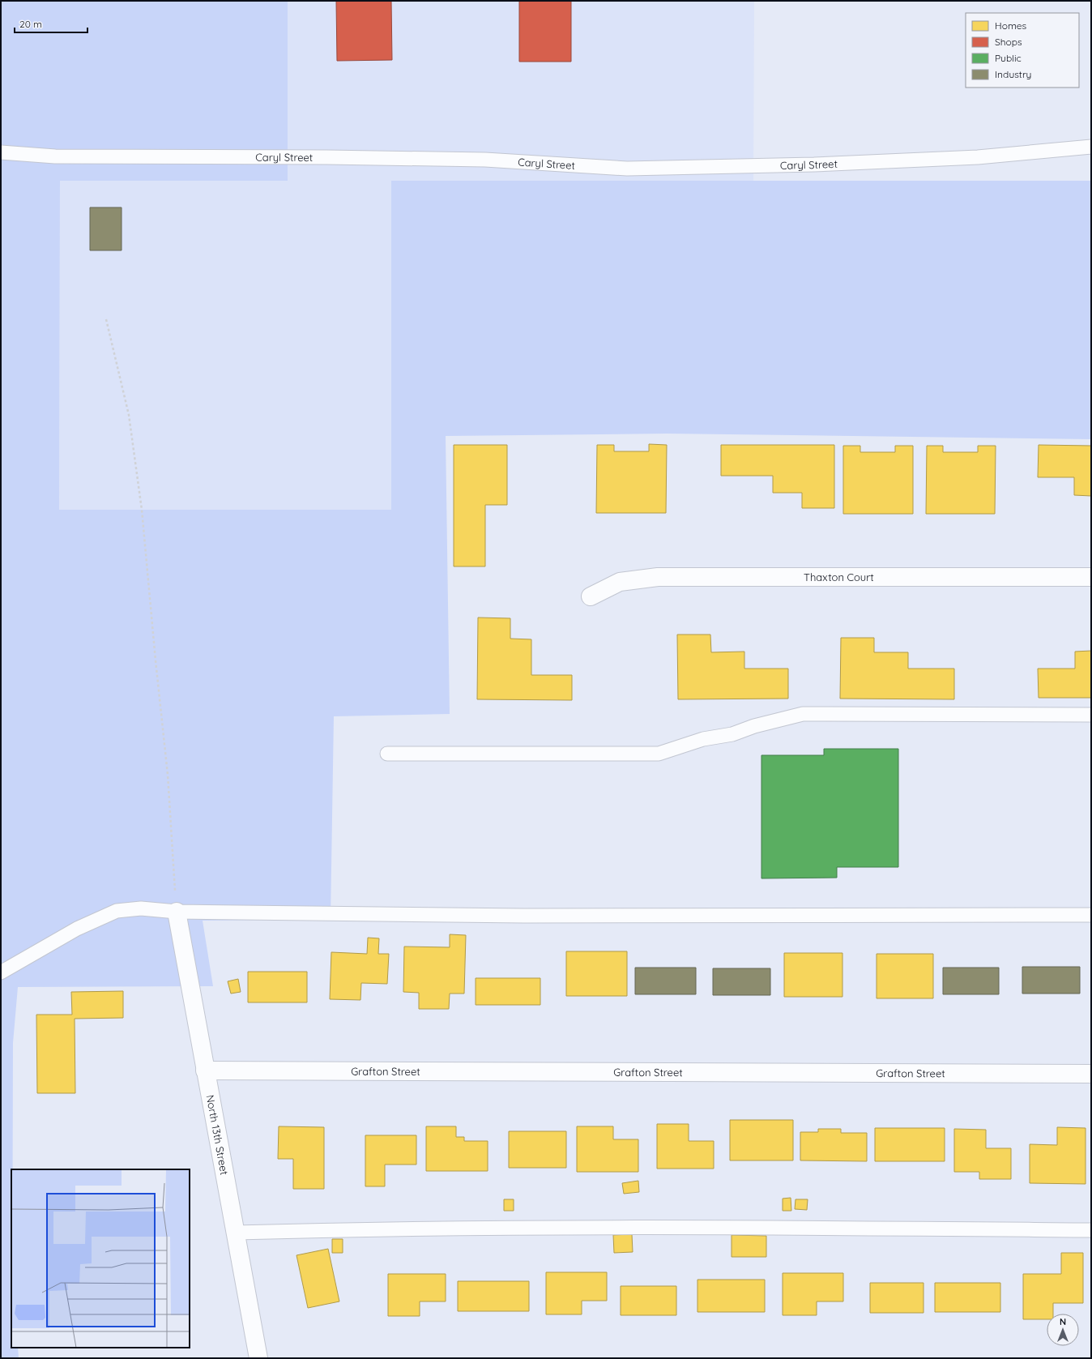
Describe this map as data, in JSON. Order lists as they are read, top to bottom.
{
  "streets": {
    "street": ["Thaxton Court", "Grafton Street", "North 13th Street"],
    "lane": ["Caryl Street"]
  },
  "crossings": [
    ["Grafton Street", "North 13th Street"]
  ],
  "legend": [
    "Homes",
    "Shops",
    "Public",
    "Industry"
  ],
  "scale_bar": "20 m",
  "north": "top"
}
